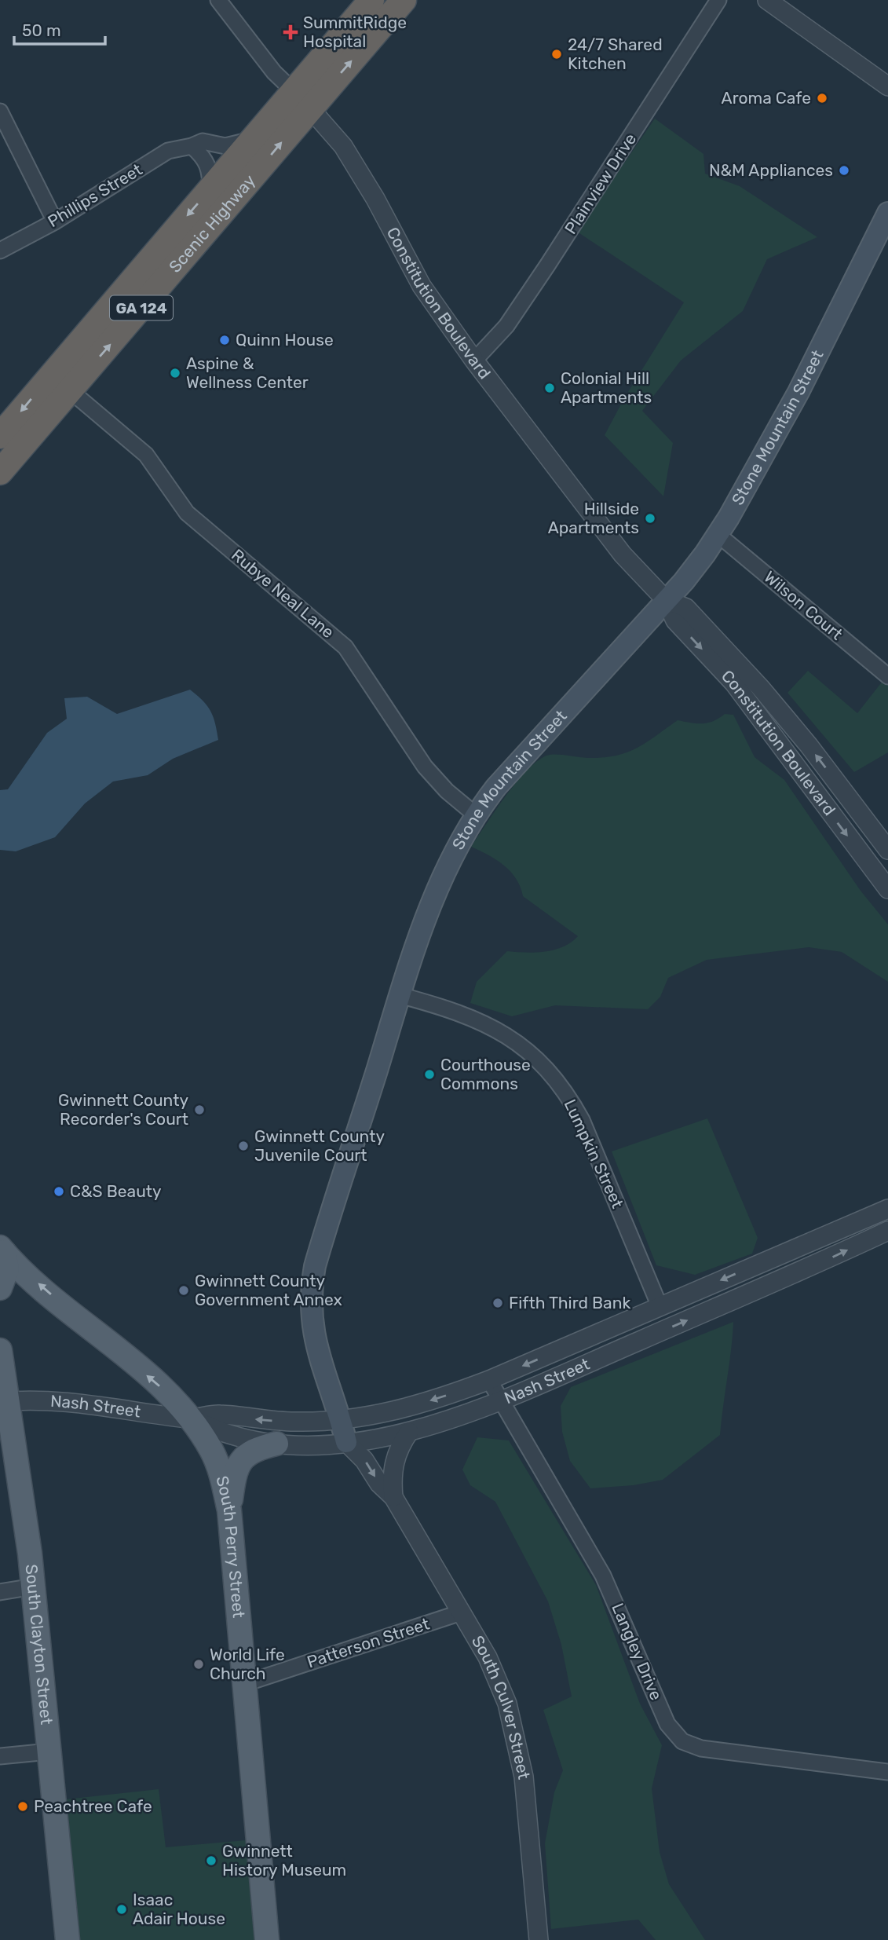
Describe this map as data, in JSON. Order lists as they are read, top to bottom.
{
  "streets": {
    "highway": ["Scenic Highway", "GA 124"],
    "main road": ["Stone Mountain Street", "South Perry Street", "South Clayton Street"],
    "street": [
      "Plainview Drive",
      "Phillips Street",
      "Constitution Boulevard",
      "Rubye Neal Lane",
      "Wilson Court",
      "Lumpkin Street",
      "Nash Street",
      "Patterson Street",
      "Langley Drive",
      "South Culver Street"
    ]
  },
  "crossings": [
    ["Plainview Drive", "Constitution Boulevard"],
    ["Phillips Street", "Scenic Highway"],
    ["Scenic Highway", "Constitution Boulevard"],
    ["Scenic Highway", "Rubye Neal Lane"],
    ["Constitution Boulevard", "Stone Mountain Street"],
    ["Stone Mountain Street", "Rubye Neal Lane"],
    ["Stone Mountain Street", "Wilson Court"],
    ["Stone Mountain Street", "Lumpkin Street"],
    ["Stone Mountain Street", "Nash Street"],
    ["Stone Mountain Street", "South Culver Street"],
    ["Lumpkin Street", "Nash Street"],
    ["Nash Street", "South Perry Street"],
    ["Nash Street", "South Clayton Street"],
    ["Nash Street", "Langley Drive"],
    ["Nash Street", "South Culver Street"],
    ["South Perry Street", "Patterson Street"],
    ["Patterson Street", "South Culver Street"]
  ],
  "places": {
    "health": ["SummitRidge Hospital"],
    "other": [
      "24/7 Shared Kitchen",
      "Aroma Cafe",
      "N&M Appliances",
      "Quinn House",
      "Aspine & Wellness Center",
      "Colonial Hill Apartments",
      "Hillside Apartments",
      "Courthouse Commons",
      "Gwinnett County Recorder's Court",
      "Gwinnett County Juvenile Court",
      "C&S Beauty",
      "Gwinnett County Government Annex",
      "Fifth Third Bank",
      "World Life Church",
      "Peachtree Cafe",
      "Gwinnett History Museum",
      "Isaac Adair House"
    ]
  },
  "scale_bar": "50 m"
}
